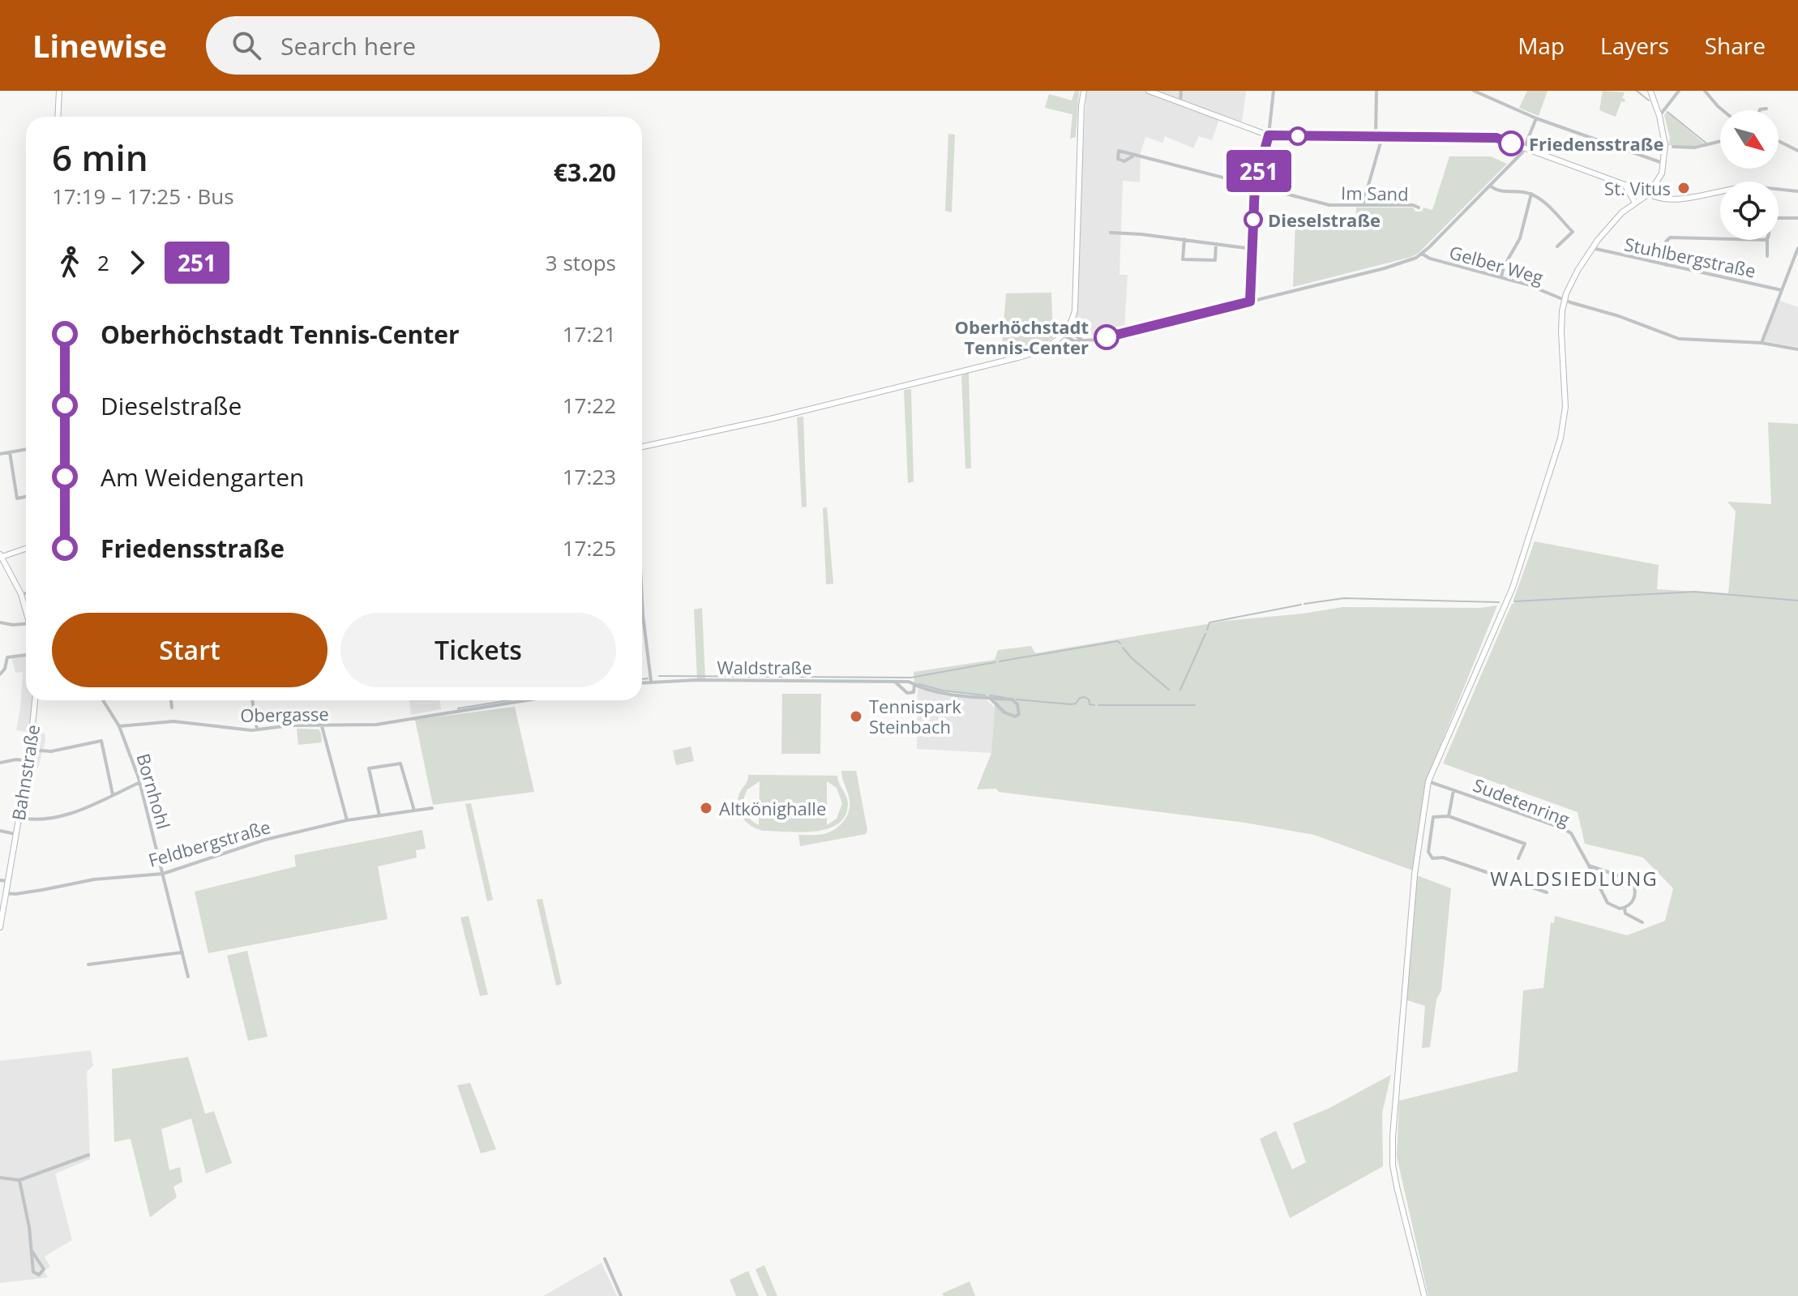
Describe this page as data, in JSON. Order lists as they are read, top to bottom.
{
  "streets": {
    "main road": ["Bahnstraße"],
    "street": [
      "Im Sand",
      "Stuhlbergstraße",
      "Gelber Weg",
      "Waldstraße",
      "Obergasse",
      "Bornhohl",
      "Sudetenring",
      "Feldbergstraße"
    ]
  },
  "crossings": [
    ["Obergasse", "Bornhohl"],
    ["Bahnstraße", "Feldbergstraße"],
    ["Bornhohl", "Feldbergstraße"]
  ],
  "districts": ["WALDSIEDLUNG"],
  "places": [
    "Friedensstraße",
    "St. Vitus",
    "Dieselstraße",
    "Oberhöchstadt Tennis-Center",
    "Tennispark Steinbach",
    "Altkönighalle"
  ],
  "lines": ["bus line 251"],
  "north": "bottom right",
  "page": {
    "header": "Linewise",
    "search": "Search here",
    "nav": ["Map", "Layers", "Share"],
    "on_map": "251",
    "heading": ["6 min", "17:19 – 17:25 · Bus", "€3.20"],
    "legs": ["2", "251", "3 stops"],
    "list": [
      {
        "name": "Oberhöchstadt Tennis-Center",
        "value": "17:21"
      },
      {
        "name": "Dieselstraße",
        "value": "17:22"
      },
      {
        "name": "Am Weidengarten",
        "value": "17:23"
      },
      {
        "name": "Friedensstraße",
        "value": "17:25"
      }
    ],
    "buttons": ["Start", "Tickets"]
  }
}
